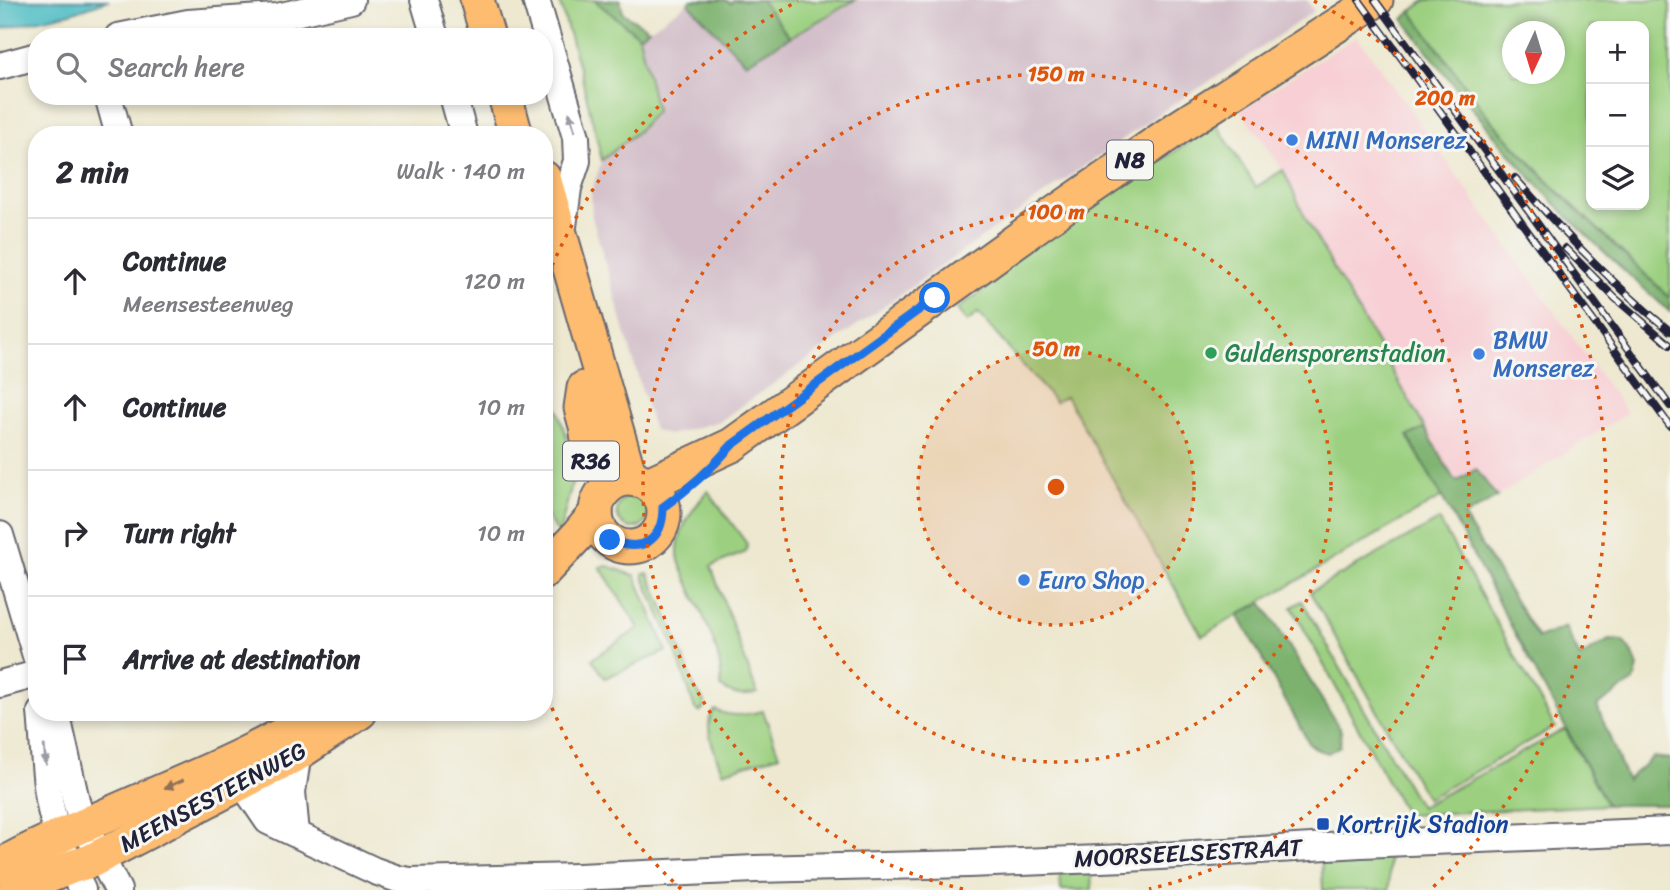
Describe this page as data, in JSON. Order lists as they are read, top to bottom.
{
  "streets": {
    "main road": ["N8", "R36", "MEENSESTEENWEG"],
    "street": ["MOORSEELSESTRAAT"]
  },
  "crossings": [
    ["N8", "R36"],
    ["MEENSESTEENWEG", "MOORSEELSESTRAAT"]
  ],
  "places": {
    "other": [
      "MINI Monserez",
      "Guldensporenstadion",
      "BMW Monserez",
      "Euro Shop"
    ],
    "transit": ["Kortrijk Stadion"]
  },
  "north": "bottom",
  "page": {
    "map_buttons": ["+", "−"],
    "search": "Search here",
    "heading": ["2 min", "Walk · 140 m"],
    "list": [
      ["Continue", "Meensesteenweg", "120 m"],
      ["Continue", "10 m"],
      ["Turn right", "10 m"],
      "Arrive at destination"
    ]
  },
  "rings": [
    "150 m",
    "200 m",
    "100 m",
    "50 m"
  ]
}
